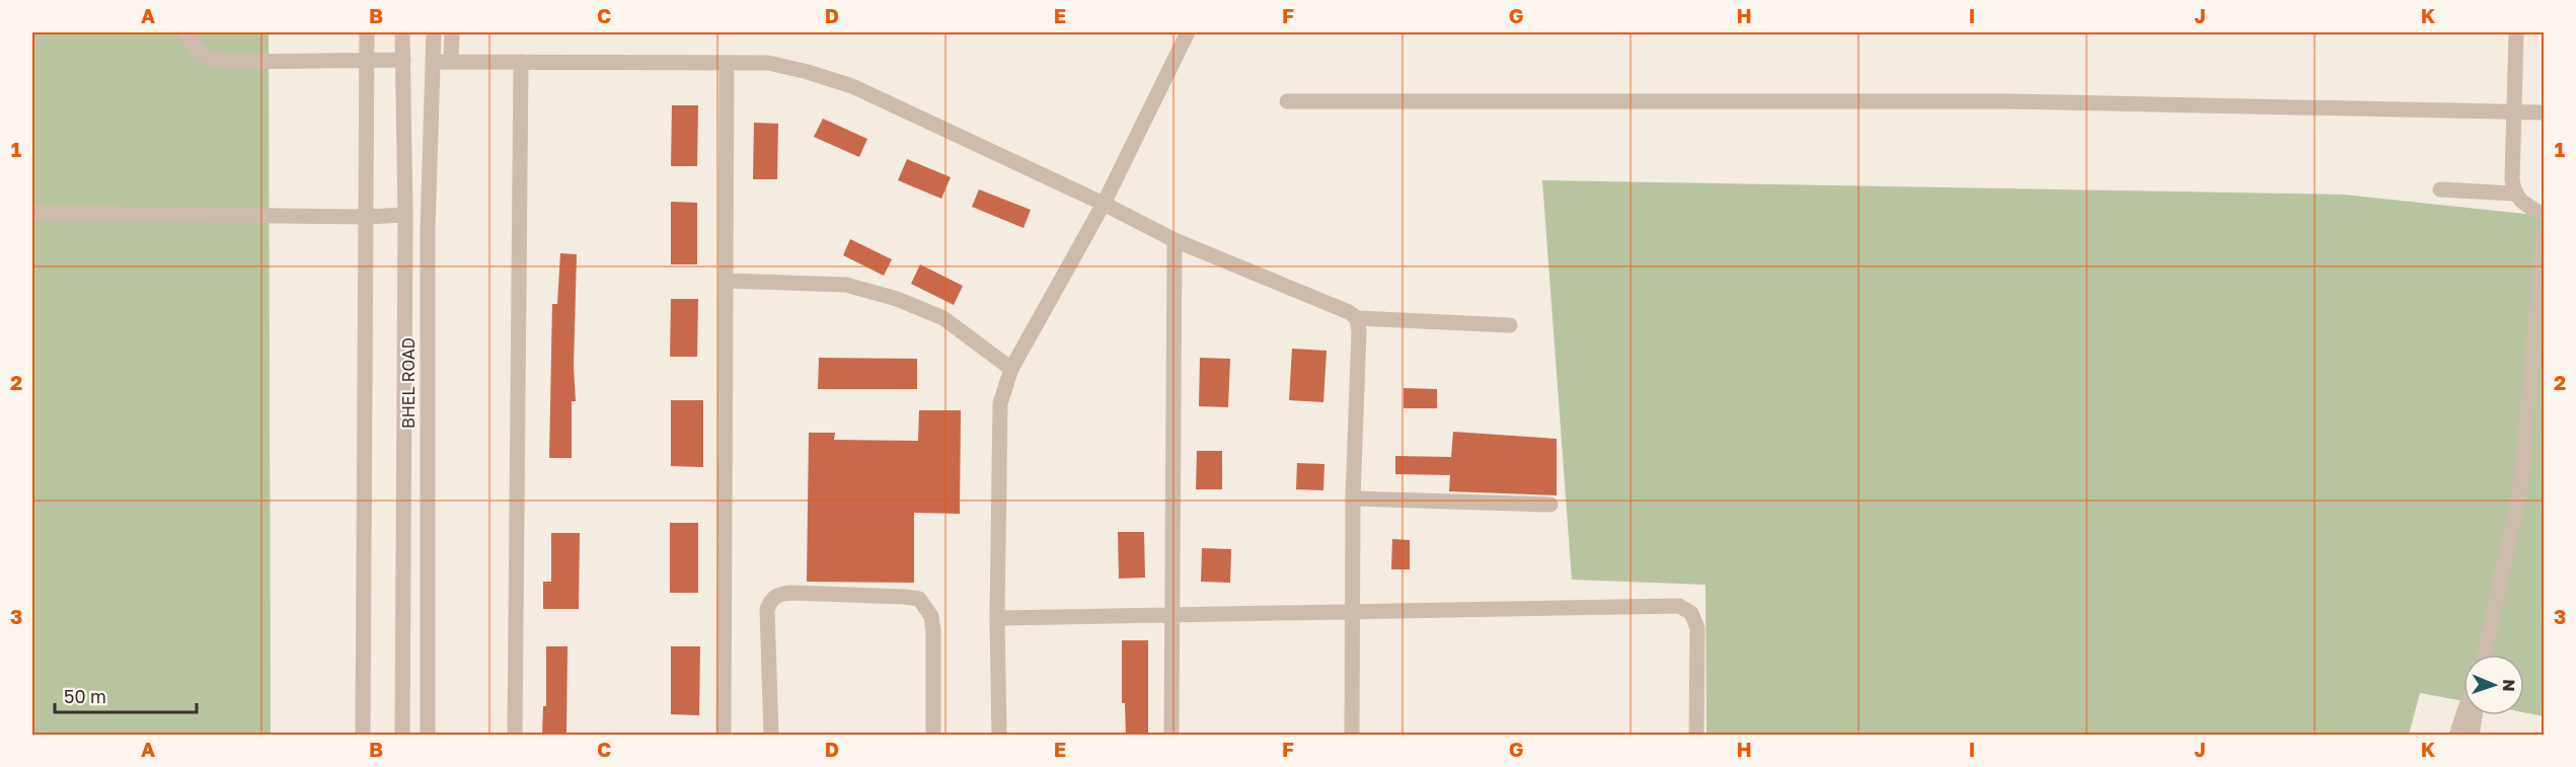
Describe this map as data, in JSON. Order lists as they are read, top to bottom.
{
  "streets": {
    "street": ["BHEL ROAD"]
  },
  "scale_bar": "50 m",
  "north": "right",
  "grid": {
    "columns": [
      "A",
      "B",
      "C",
      "D",
      "E",
      "F",
      "G",
      "H",
      "I",
      "J",
      "K"
    ],
    "rows": ["1", "2", "3"]
  }
}
